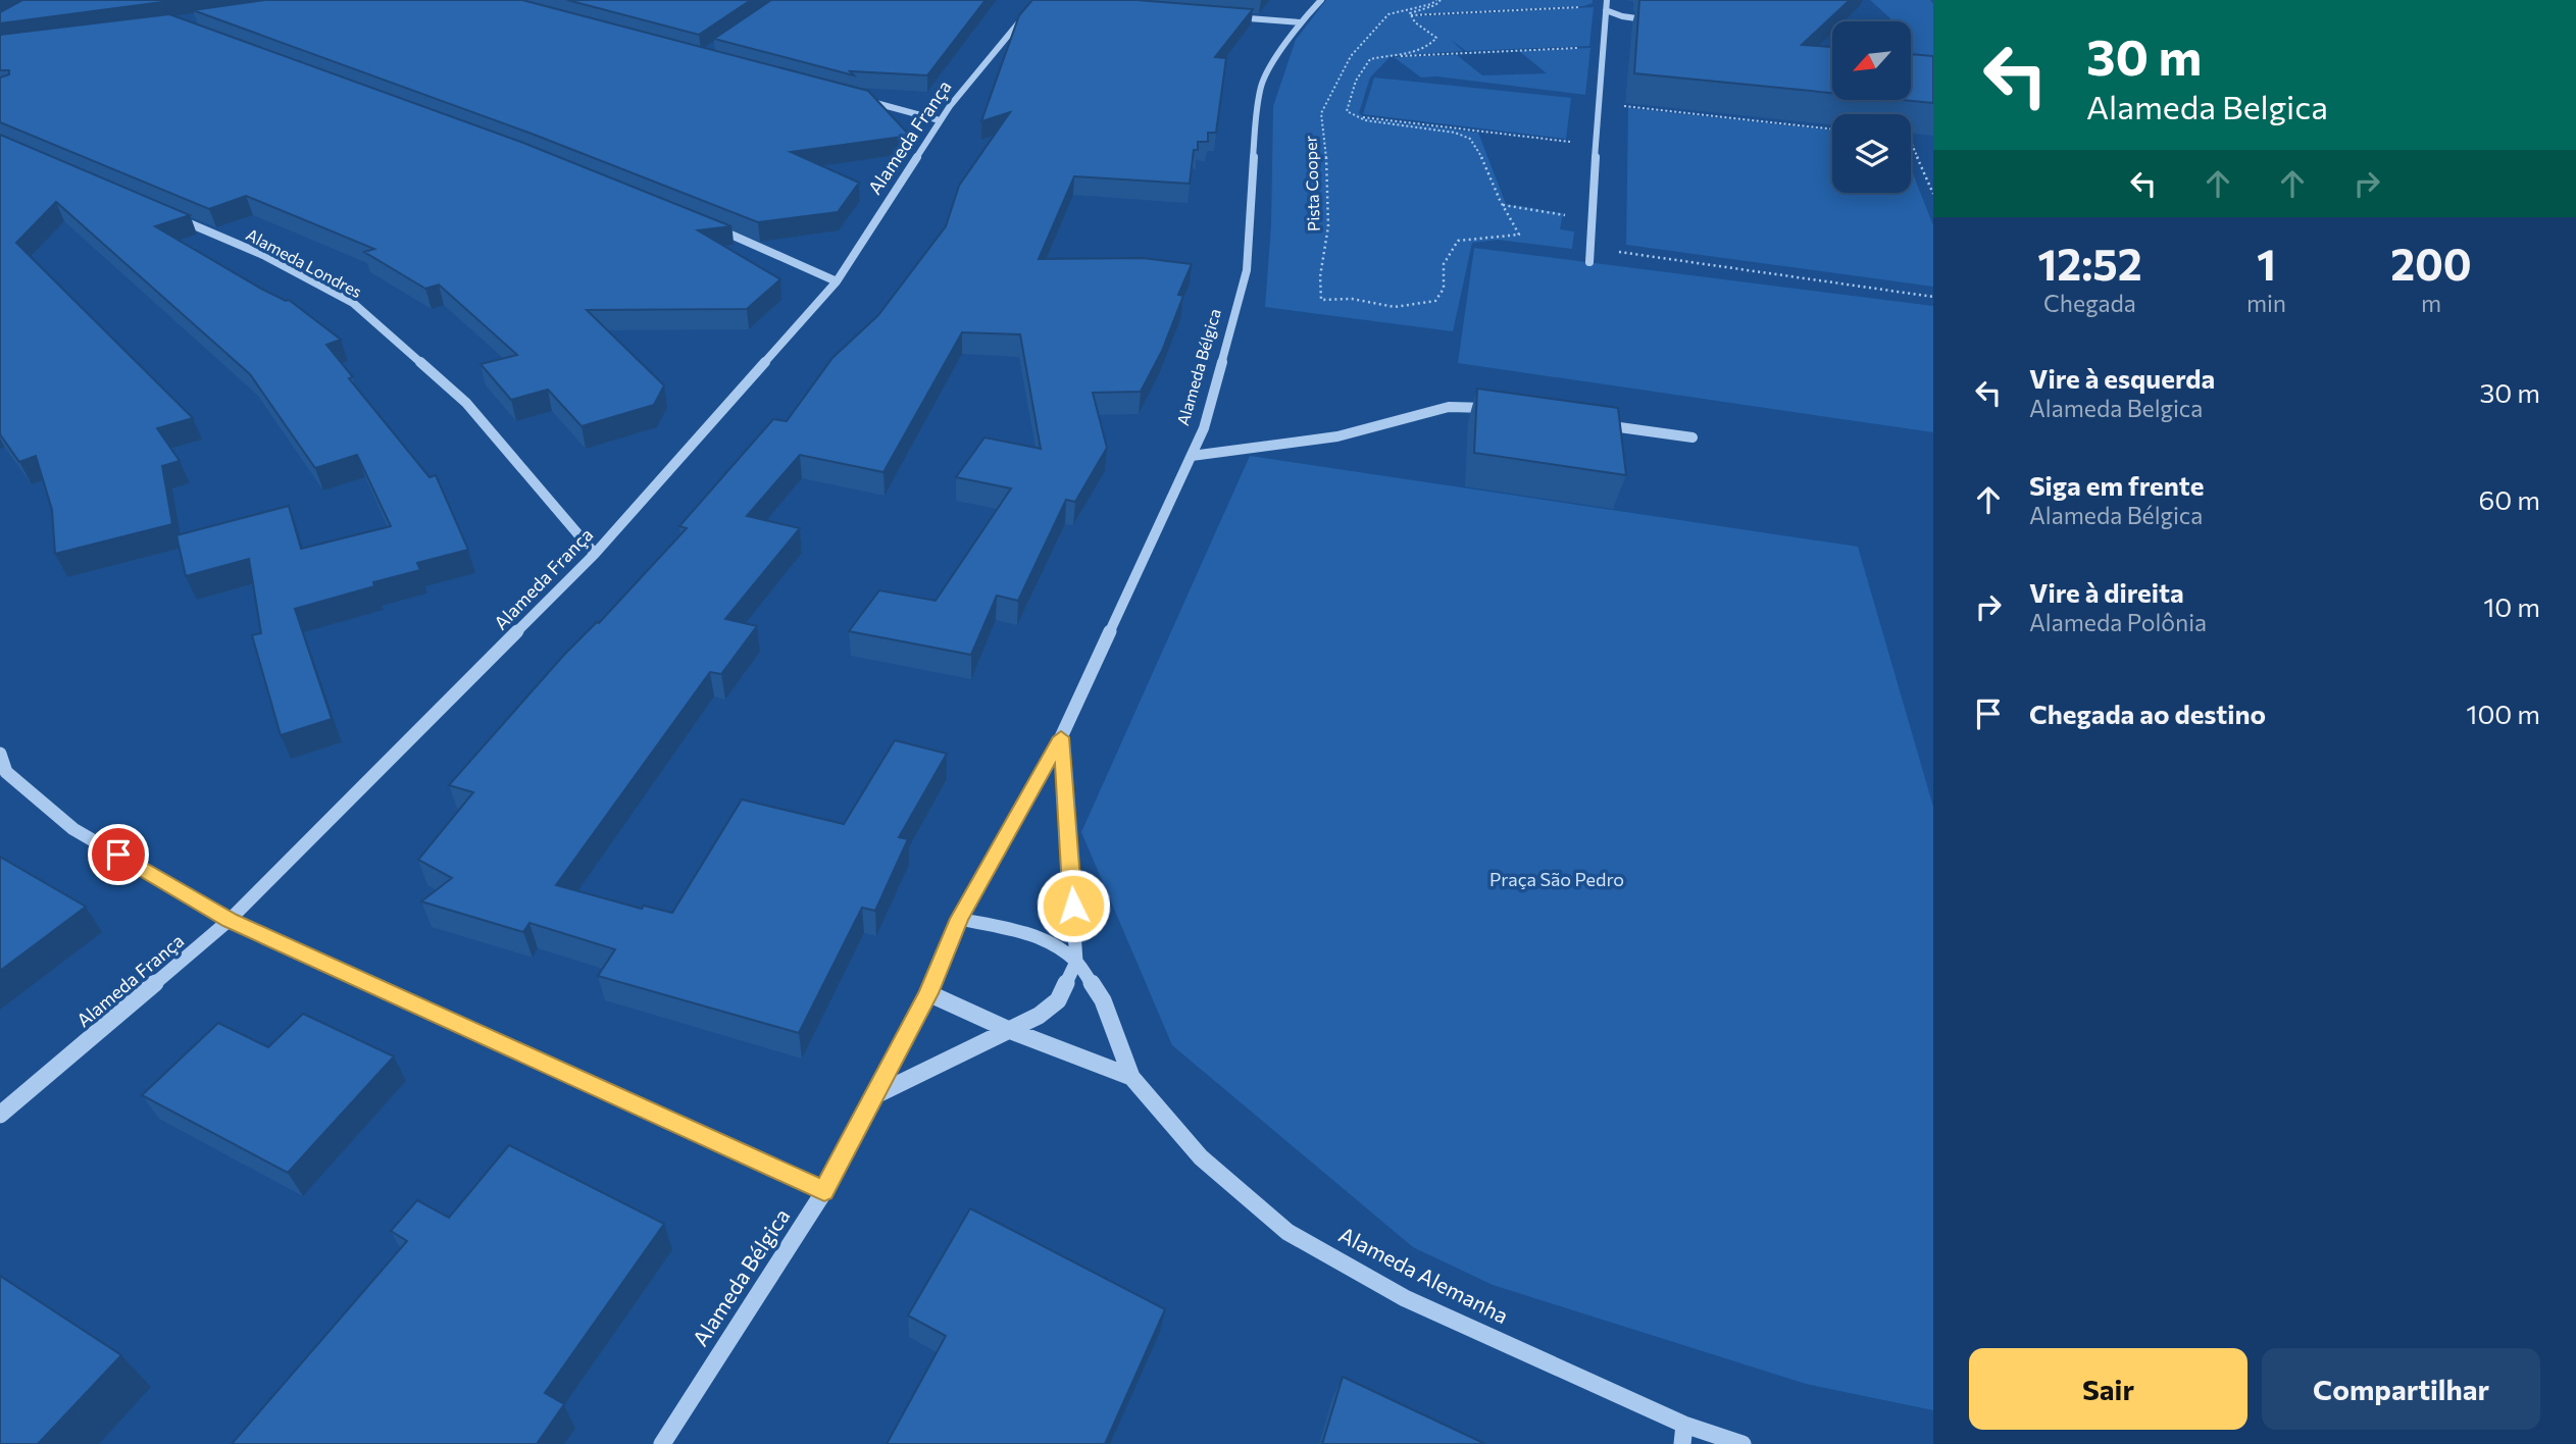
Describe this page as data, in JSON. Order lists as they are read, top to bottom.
{
  "streets": {
    "street": [
      "Alameda França",
      "Alameda Londres",
      "Alameda Bélgica",
      "Alameda Alemanha"
    ],
    "path": ["Pista Cooper"]
  },
  "crossings": [
    ["Alameda França", "Alameda Londres"],
    ["Alameda Bélgica", "Alameda Alemanha"]
  ],
  "parks": ["Praça São Pedro"],
  "north": "bottom left",
  "page": {
    "turn": ["30 m", "Alameda Belgica"],
    "eta": [
      "12:52",
      "Chegada",
      "1",
      "min",
      "200",
      "m"
    ],
    "list": [
      {
        "name": "Vire à esquerda",
        "note": "Alameda Belgica",
        "value": "30 m"
      },
      {
        "name": "Siga em frente",
        "note": "Alameda Bélgica",
        "value": "60 m"
      },
      {
        "name": "Vire à direita",
        "note": "Alameda Polônia",
        "value": "10 m"
      },
      {
        "name": "Chegada ao destino",
        "value": "100 m"
      }
    ],
    "buttons": ["Sair", "Compartilhar"]
  }
}
